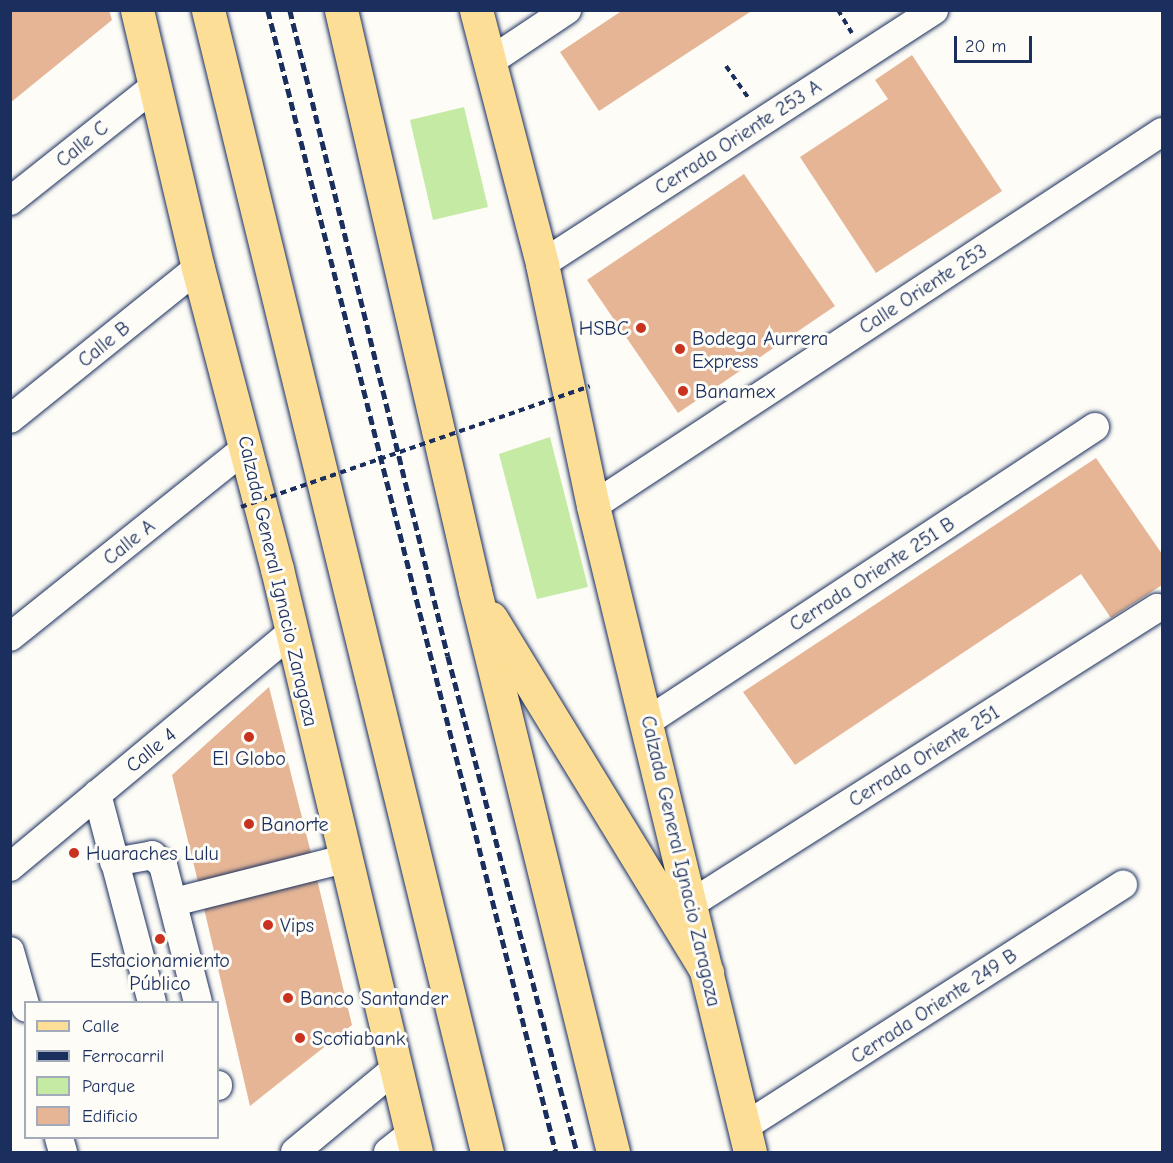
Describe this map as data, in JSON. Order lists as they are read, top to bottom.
{
  "streets": {
    "main road": ["Calzada General Ignacio Zaragoza"],
    "street": [
      "Cerrada Oriente 253 A",
      "Calle C",
      "Calle Oriente 253",
      "Calle B",
      "Calle A",
      "Cerrada Oriente 251 B",
      "Calle 4",
      "Cerrada Oriente 251",
      "Cerrada Oriente 249 B"
    ]
  },
  "crossings": [
    ["Cerrada Oriente 253 A", "Calzada General Ignacio Zaragoza"],
    ["Calle C", "Calzada General Ignacio Zaragoza"],
    ["Calle Oriente 253", "Calzada General Ignacio Zaragoza"],
    ["Calle B", "Calzada General Ignacio Zaragoza"],
    ["Calle A", "Calzada General Ignacio Zaragoza"],
    ["Cerrada Oriente 251 B", "Calzada General Ignacio Zaragoza"],
    ["Calzada General Ignacio Zaragoza", "Calle 4"],
    ["Calzada General Ignacio Zaragoza", "Cerrada Oriente 251"],
    ["Calzada General Ignacio Zaragoza", "Cerrada Oriente 249 B"]
  ],
  "places": [
    "HSBC",
    "Bodega Aurrera Express",
    "Banamex",
    "El Globo",
    "Banorte",
    "Huaraches Lulu",
    "Vips",
    "Estacionamiento Público",
    "Banco Santander",
    "Scotiabank"
  ],
  "legend": [
    "Calle",
    "Ferrocarril",
    "Parque",
    "Edificio"
  ],
  "scale_bar": "20 m"
}
